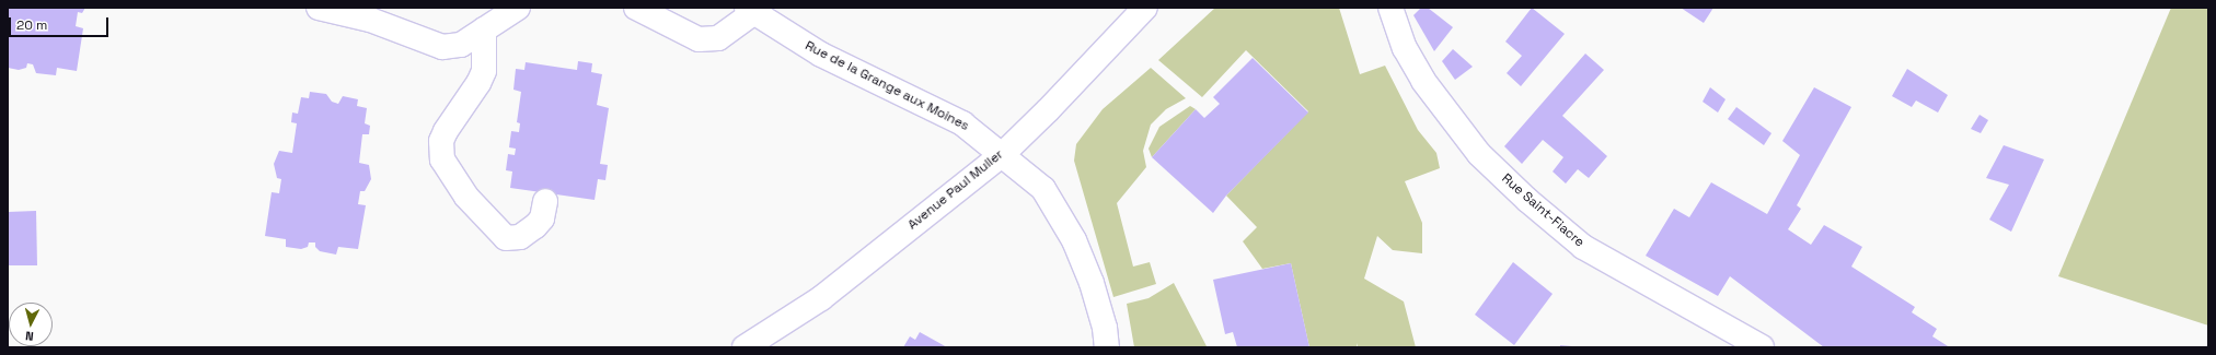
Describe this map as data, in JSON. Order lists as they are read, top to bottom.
{
  "streets": {
    "street": ["Rue de la Grange aux Moines", "Avenue Paul Muller", "Rue Saint-Fiacre"]
  },
  "crossings": [
    ["Rue de la Grange aux Moines", "Avenue Paul Muller"]
  ],
  "scale_bar": "20 m",
  "north": "bottom"
}
